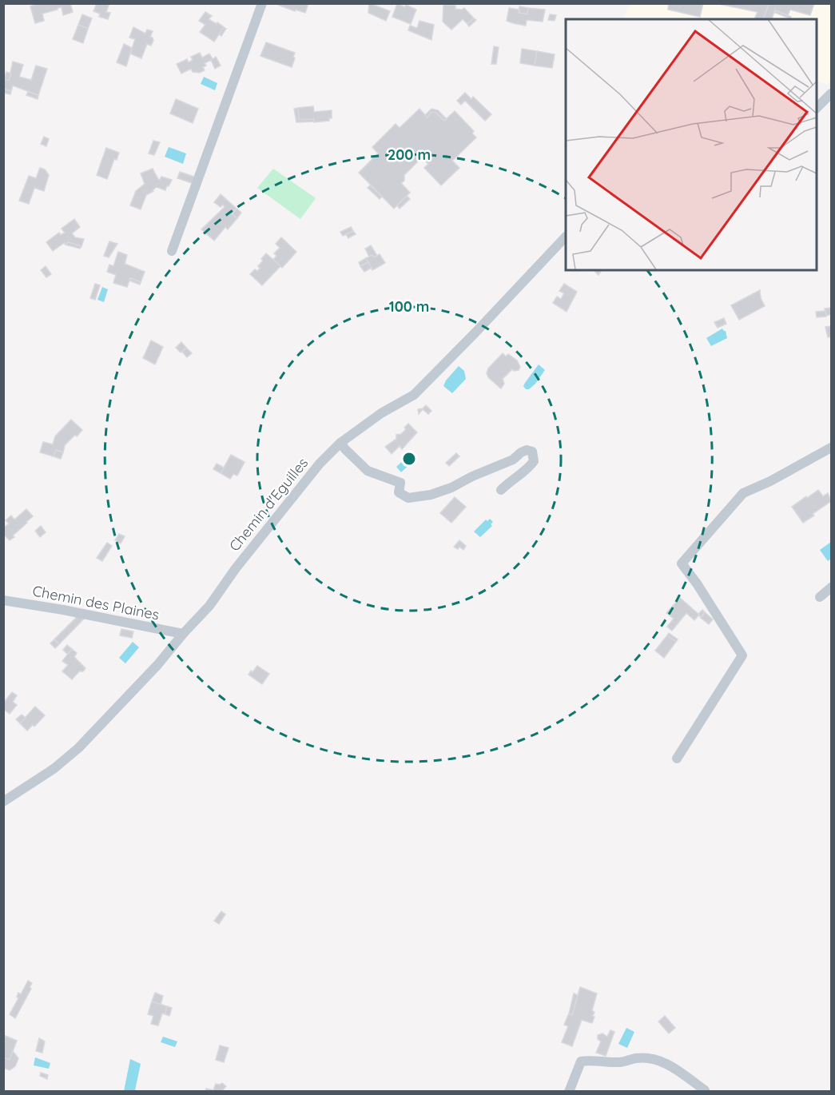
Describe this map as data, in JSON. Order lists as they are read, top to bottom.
{
  "streets": {
    "street": ["Chemin d'Eguilles", "Chemin des Plaines"]
  },
  "crossings": [
    ["Chemin d'Eguilles", "Chemin des Plaines"]
  ],
  "rings": ["200 m", "100 m"]
}
